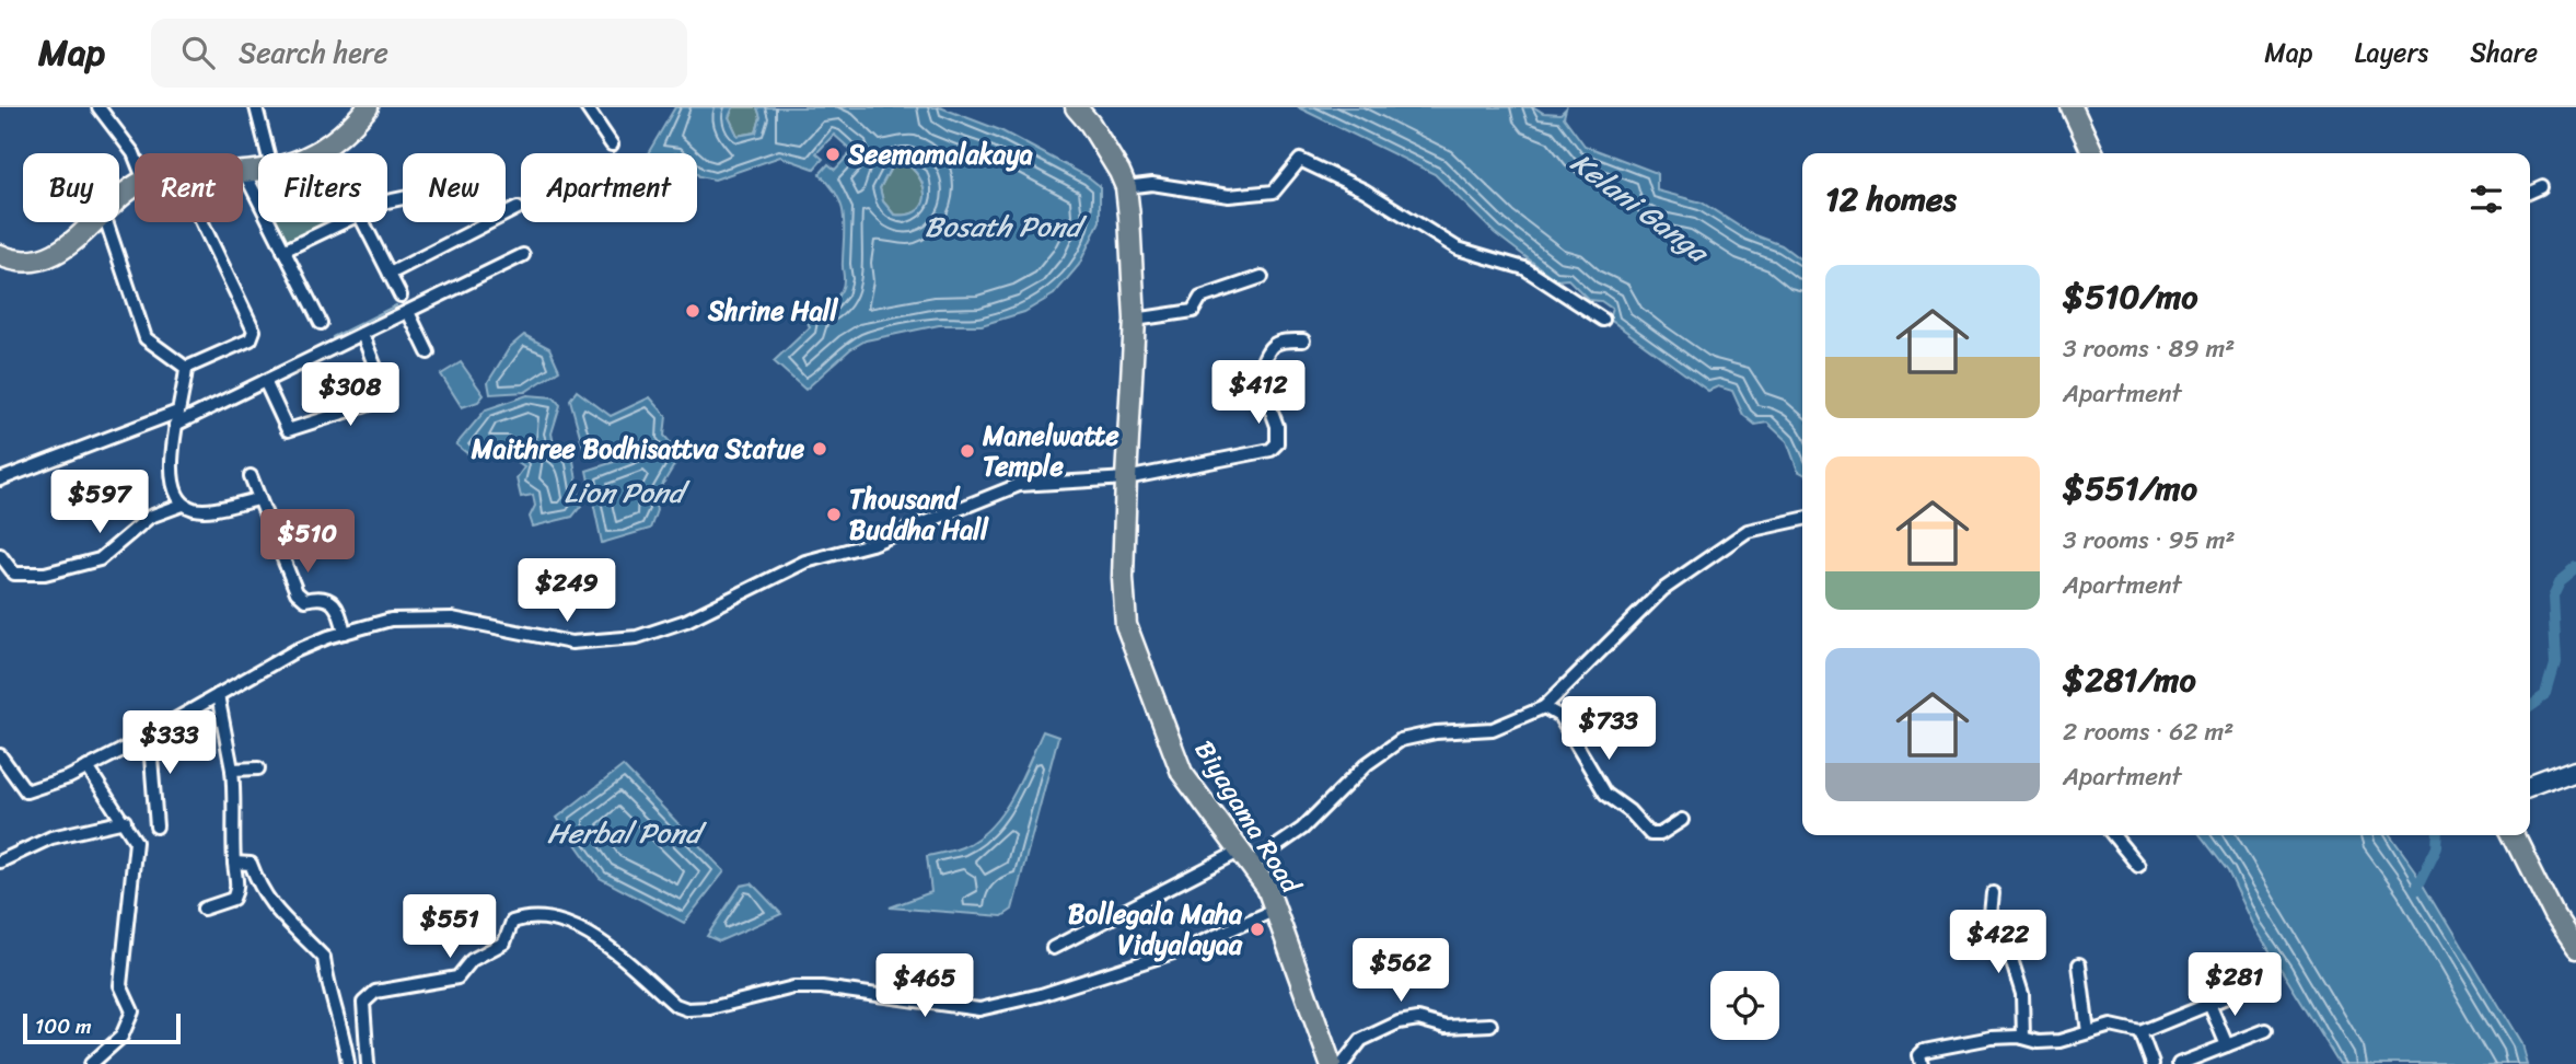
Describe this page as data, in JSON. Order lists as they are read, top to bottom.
{
  "streets": {
    "main road": ["Biyagama Road"]
  },
  "water": [
    "Kelani Ganga",
    "Bosath Pond",
    "Lion Pond",
    "Herbal Pond"
  ],
  "places": [
    "Seemamalakaya",
    "Shrine Hall",
    "Maithree Bodhisattva Statue",
    "Manelwatte Temple",
    "Thousand Buddha Hall",
    "Bollegala Maha Vidyalayaa"
  ],
  "scale_bar": "100 m",
  "page": {
    "header": "Map",
    "search": "Search here",
    "nav": ["Map", "Layers", "Share"],
    "chip": [
      "Buy",
      "Rent",
      "Filters",
      "New",
      "Apartment"
    ],
    "heading": "12 homes",
    "list": [
      {
        "name": "$510/mo",
        "note": "3 rooms · 89 m² · Apartment"
      },
      {
        "name": "$551/mo",
        "note": "3 rooms · 95 m² · Apartment"
      },
      {
        "name": "$281/mo",
        "note": "2 rooms · 62 m² · Apartment"
      }
    ],
    "price": [
      "$412",
      "$308",
      "$597",
      "$510",
      "$249",
      "$733",
      "$333",
      "$551",
      "$422",
      "$562",
      "$281",
      "$465"
    ],
    "scale": "100 m"
  }
}
